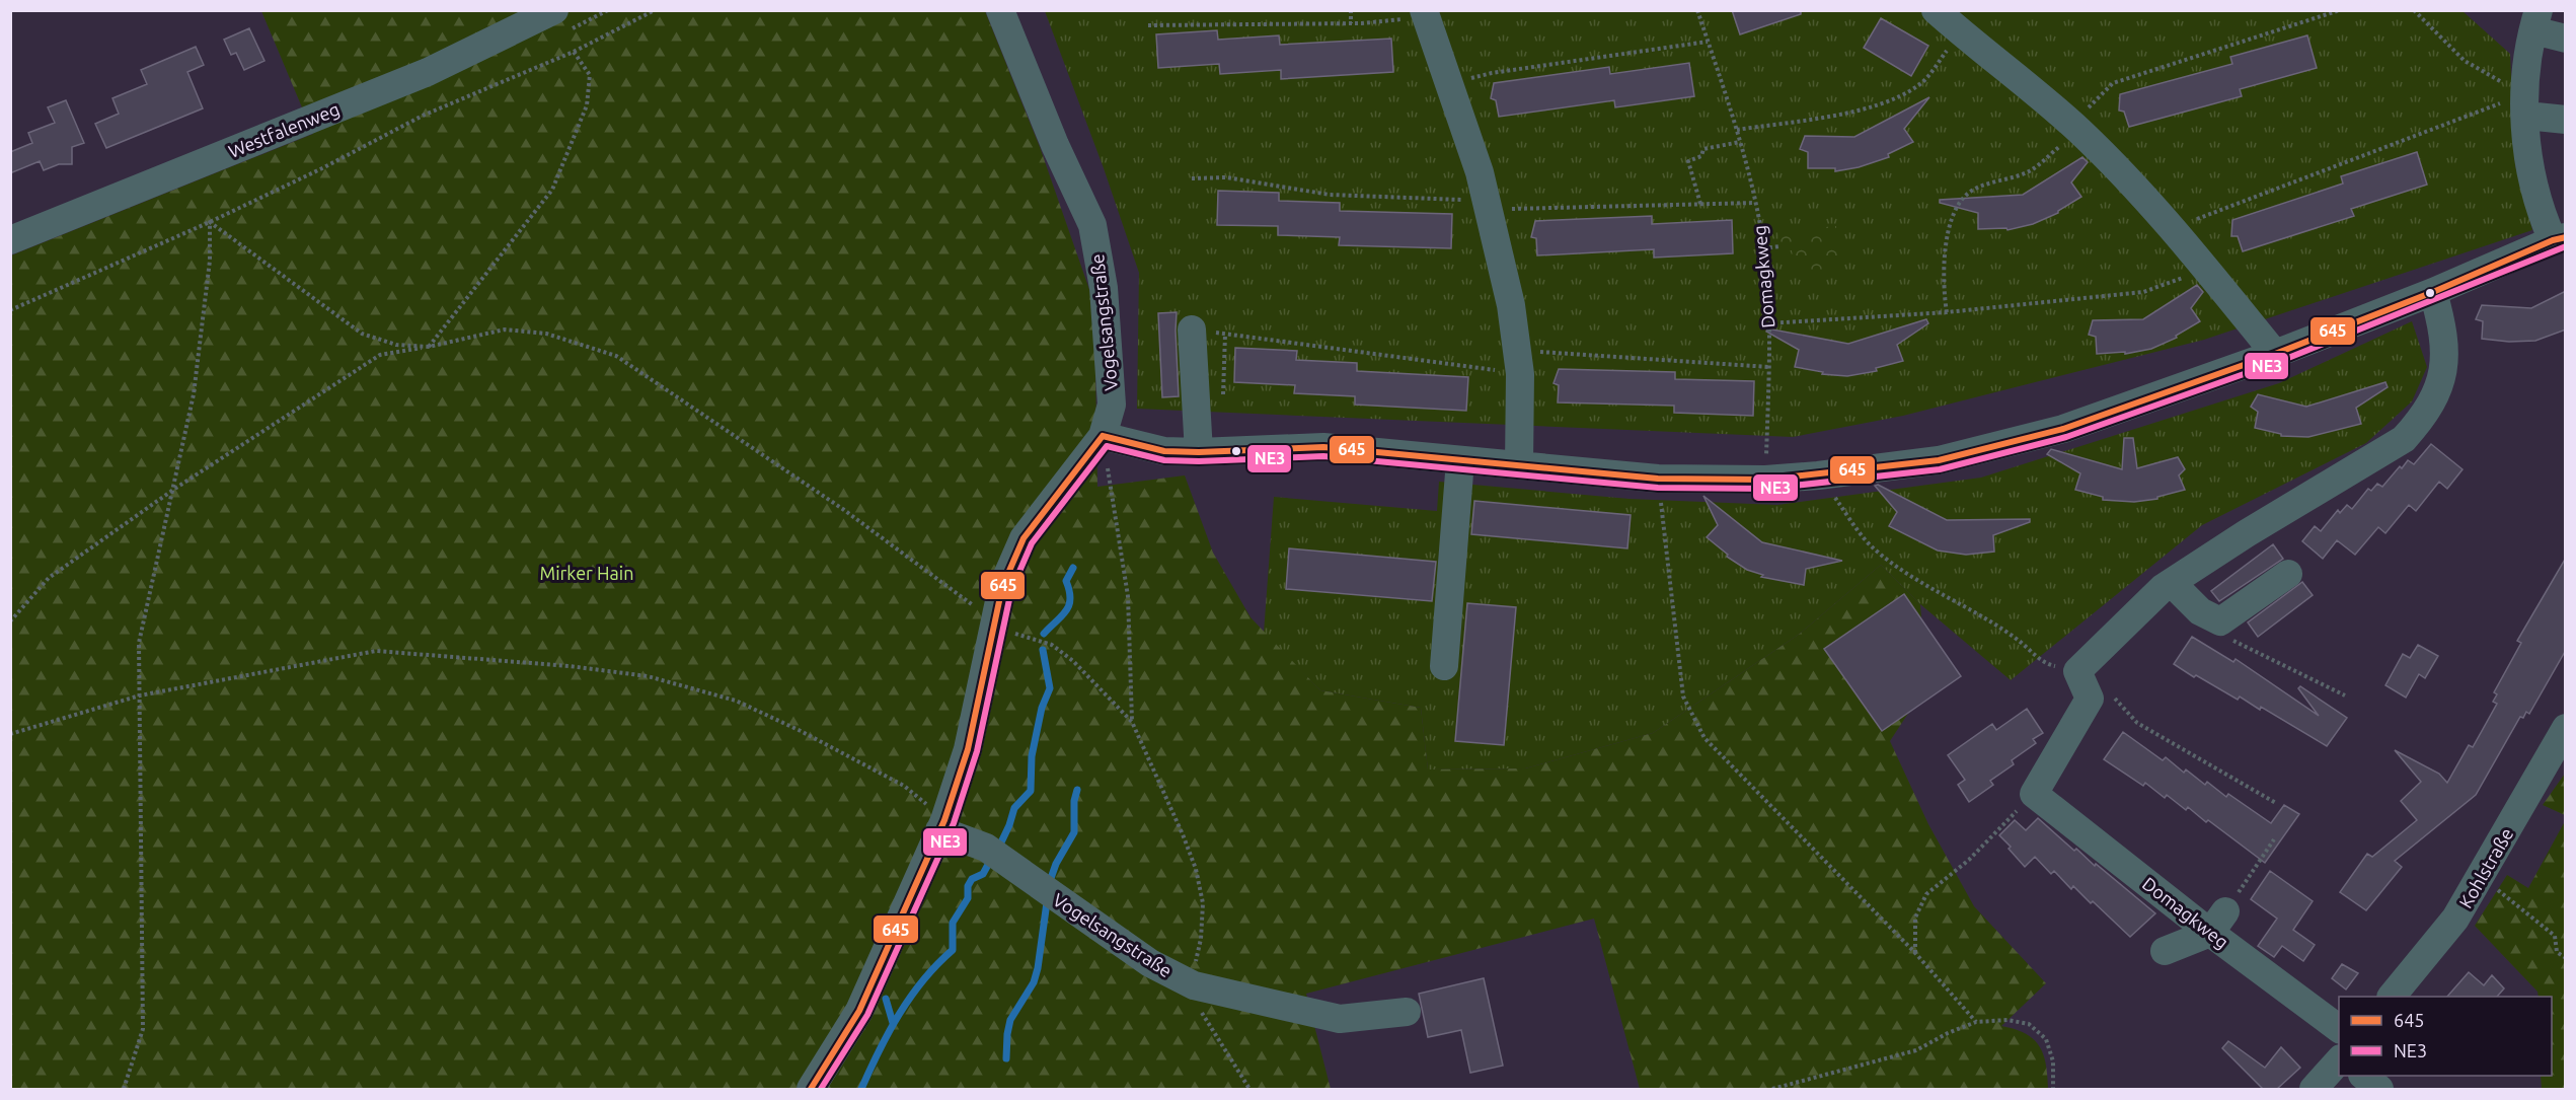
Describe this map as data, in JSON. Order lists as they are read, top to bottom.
{
  "streets": {
    "street": [
      "Westfalenweg",
      "Domagkweg",
      "Vogelsangstraße",
      "Kohlstraße"
    ]
  },
  "parks": ["Mirker Hain"],
  "lines": ["transit line 645", "transit line NE3"],
  "legend": ["645", "NE3"]
}
